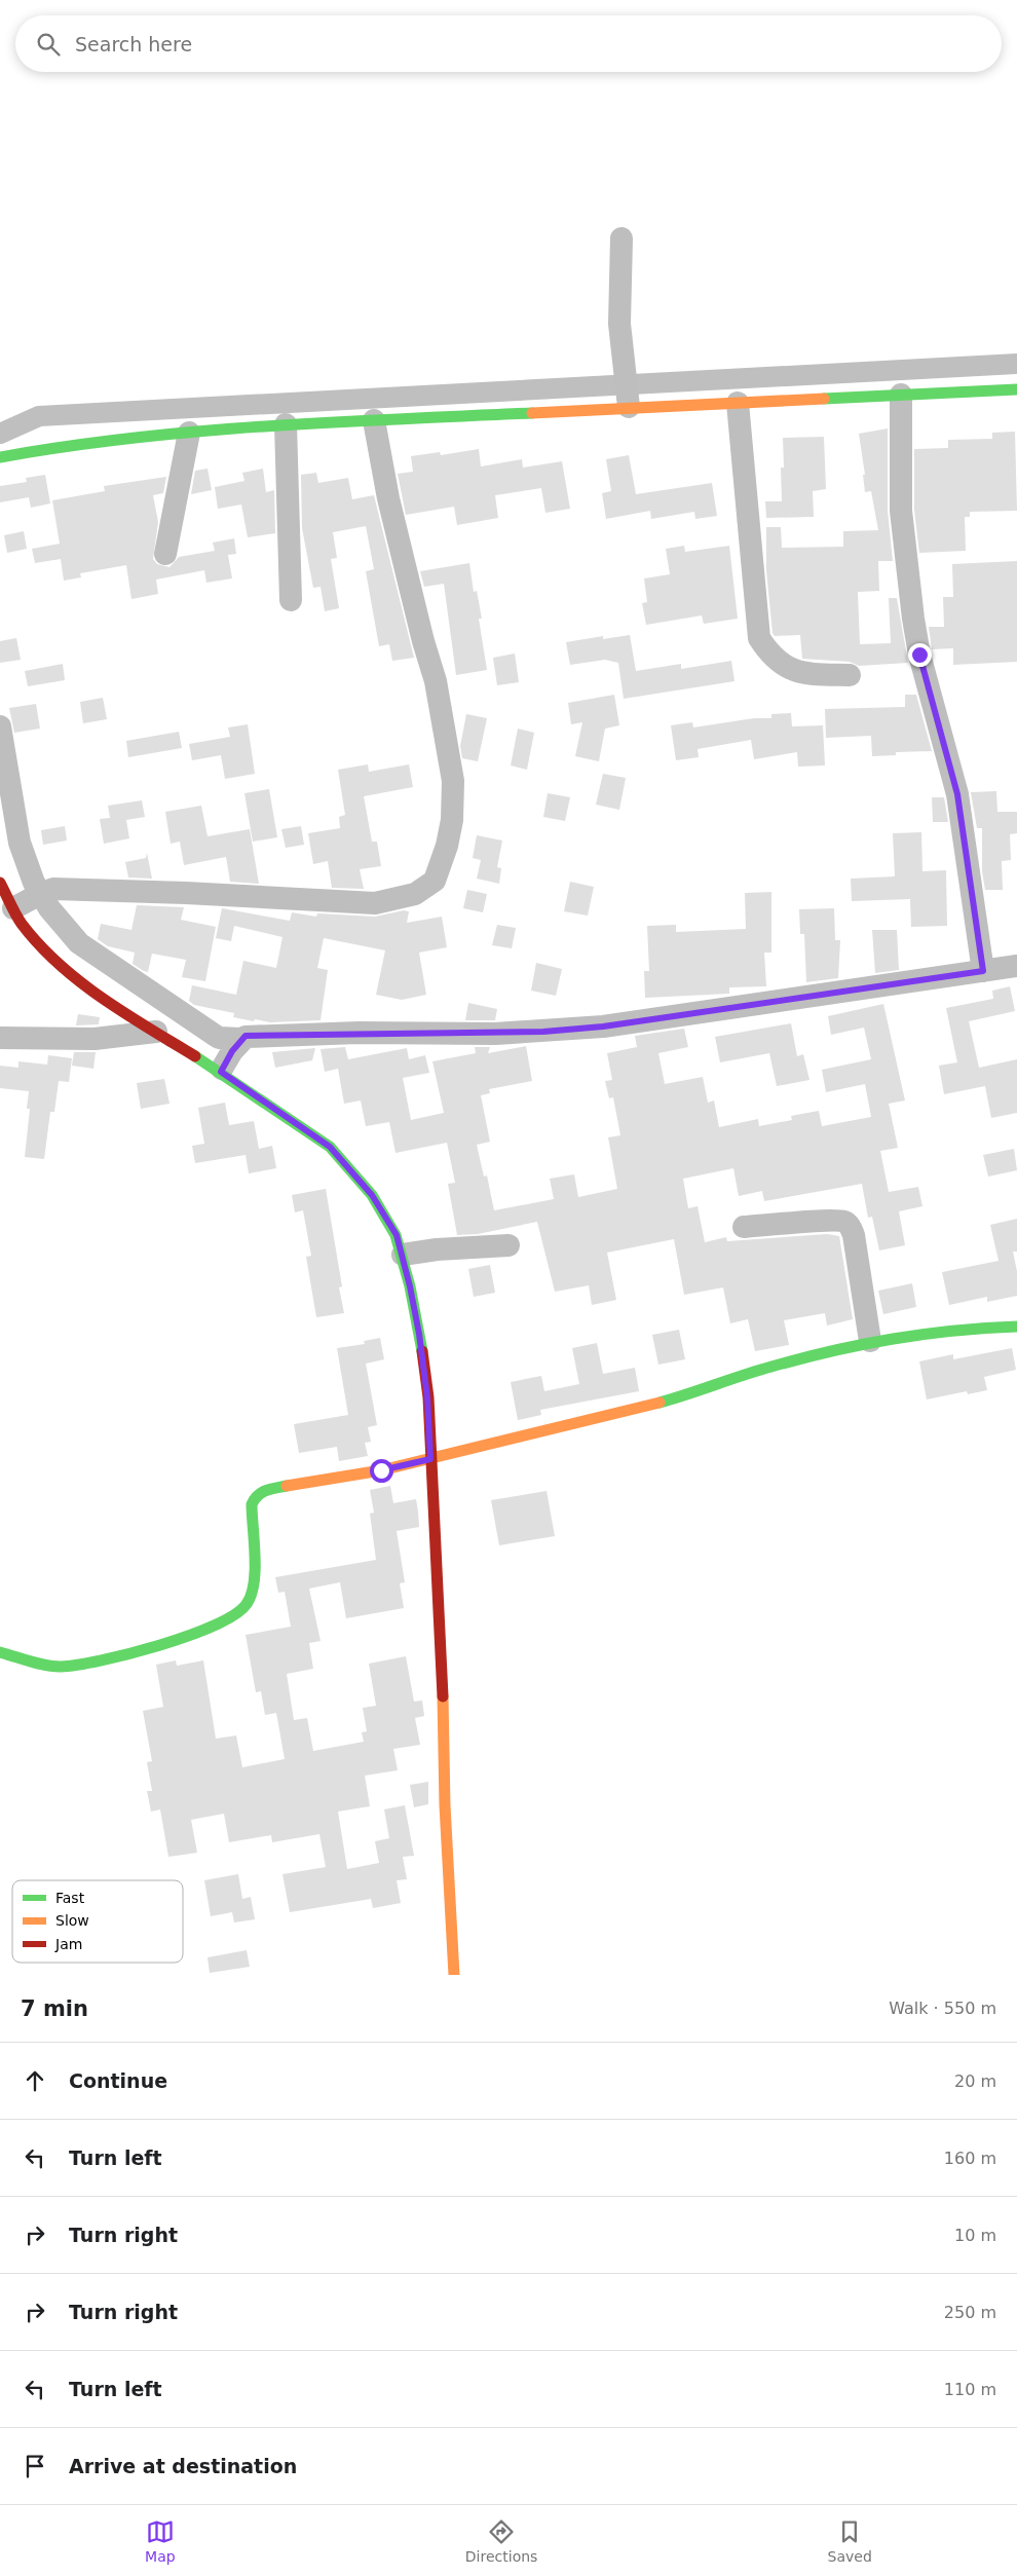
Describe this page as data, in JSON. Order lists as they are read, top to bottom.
{
  "legend": ["Fast", "Slow", "Jam"],
  "page": {
    "search": "Search here",
    "heading": ["7 min", "Walk · 550 m"],
    "list": [
      ["Continue", "20 m"],
      ["Turn left", "160 m"],
      ["Turn right", "10 m"],
      ["Turn right", "250 m"],
      ["Turn left", "110 m"],
      "Arrive at destination"
    ],
    "nav": ["Map", "Directions", "Saved"]
  }
}
